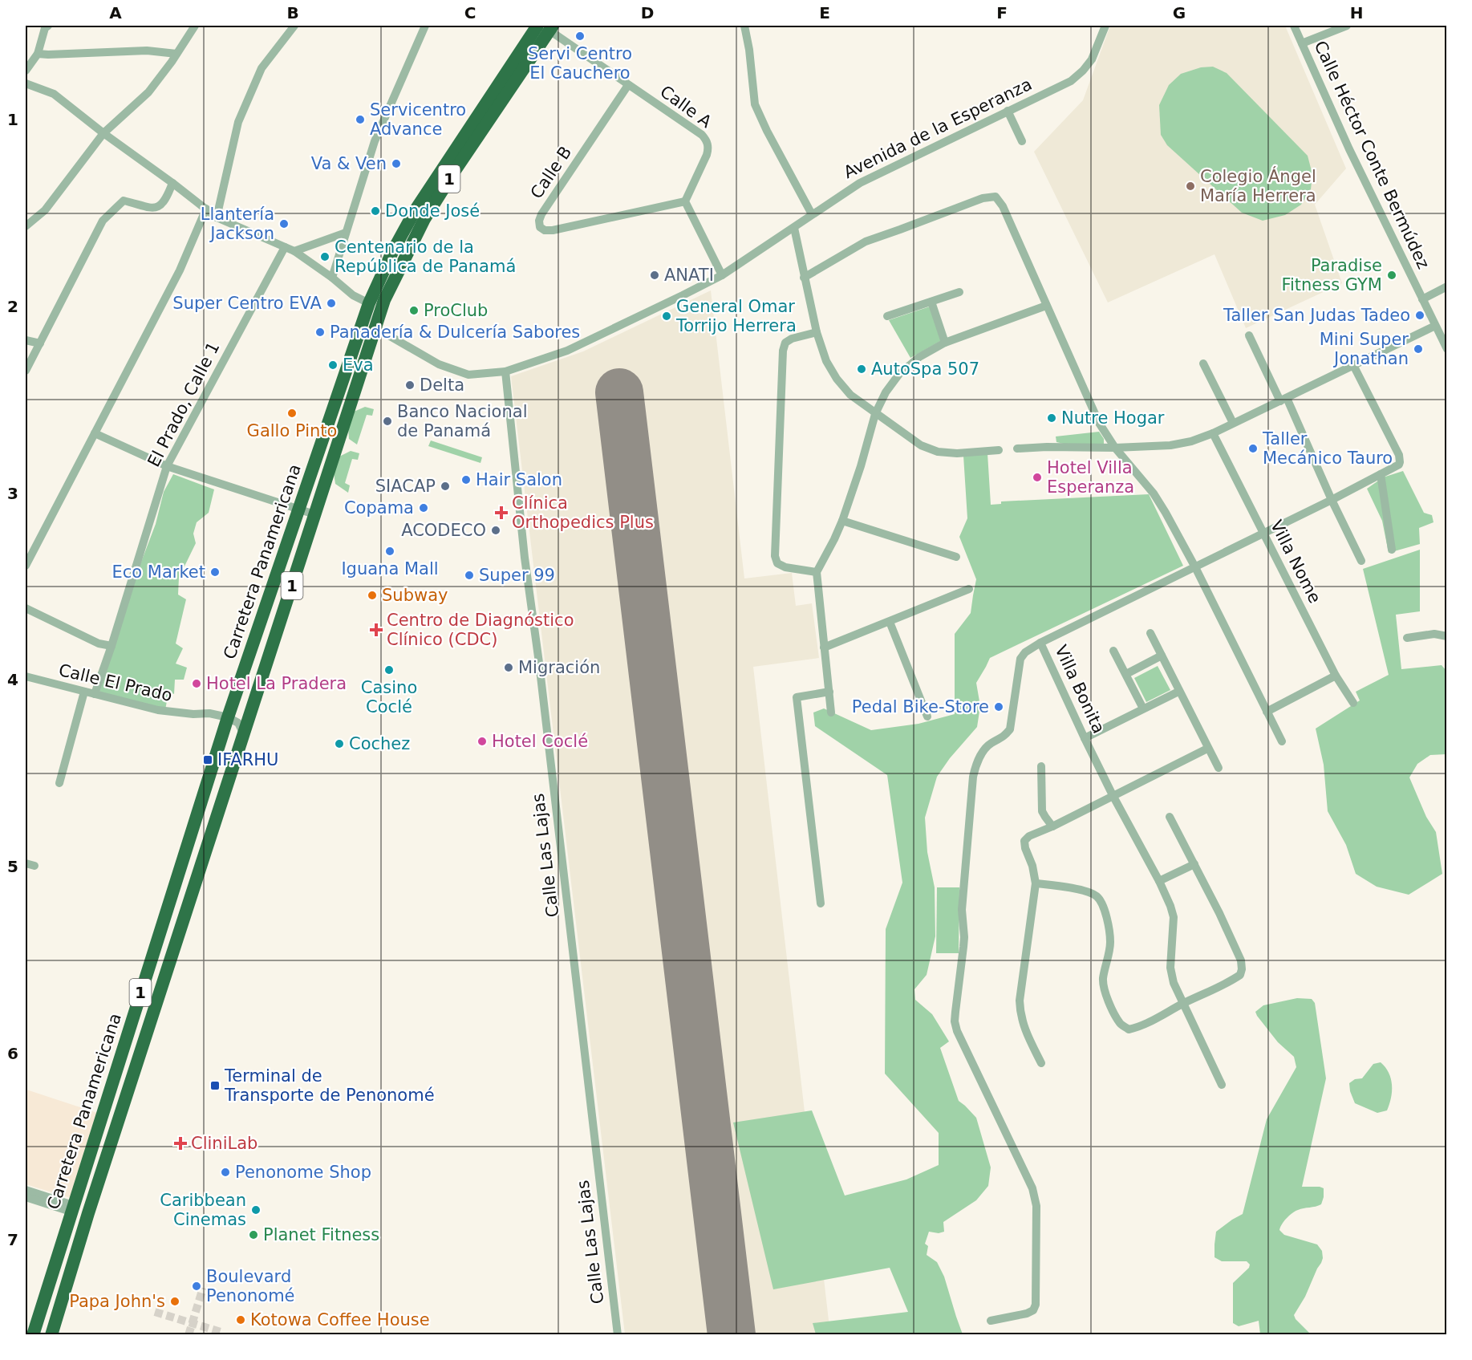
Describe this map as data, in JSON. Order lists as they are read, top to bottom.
{
  "streets": {
    "highway": ["1", "Carretera Panamericana"],
    "street": [
      "Calle A",
      "Avenida de la Esperanza",
      "Calle Héctor Conte Bermúdez",
      "Calle B",
      "El Prado, Calle 1",
      "Villa Nome",
      "Calle El Prado",
      "Villa Bonita",
      "Calle Las Lajas"
    ]
  },
  "crossings": [
    ["Calle A", "Calle B"],
    ["Calle A", "Carretera Panamericana"],
    ["Avenida de la Esperanza", "Carretera Panamericana"],
    ["Avenida de la Esperanza", "Calle Las Lajas"],
    ["1", "Carretera Panamericana"],
    ["El Prado, Calle 1", "Calle El Prado"],
    ["Carretera Panamericana", "Calle El Prado"],
    ["Villa Nome", "Villa Bonita"]
  ],
  "places": {
    "other": [
      "Servi Centro El Cauchero",
      "Servicentro Advance",
      "Va & Ven",
      "Colegio Ángel María Herrera",
      "Donde José",
      "Llantería Jackson",
      "Centenario de la República de Panamá",
      "ANATI",
      "Paradise Fitness GYM",
      "Super Centro EVA",
      "ProClub",
      "Taller San Judas Tadeo",
      "General Omar Torrijo Herrera",
      "Panadería & Dulcería Sabores",
      "Mini Super Jonathan",
      "Eva",
      "AutoSpa 507",
      "Delta",
      "Gallo Pinto",
      "Nutre Hogar",
      "Banco Nacional de Panamá",
      "Taller Mecánico Tauro",
      "Hotel Villa Esperanza",
      "Hair Salon",
      "SIACAP",
      "Copama",
      "ACODECO",
      "Iguana Mall",
      "Eco Market",
      "Super 99",
      "Subway",
      "Migración",
      "Casino Coclé",
      "Hotel La Pradera",
      "Pedal Bike-Store",
      "Hotel Coclé",
      "Cochez",
      "Penonome Shop",
      "Caribbean Cinemas",
      "Planet Fitness",
      "Boulevard Penonomé",
      "Papa John's",
      "Kotowa Coffee House"
    ],
    "health": ["Clínica Orthopedics Plus", "Centro de Diagnóstico Clínico (CDC)", "CliniLab"],
    "transit": ["IFARHU", "Terminal de Transporte de Penonomé"]
  },
  "grid": {
    "columns": [
      "A",
      "B",
      "C",
      "D",
      "E",
      "F",
      "G",
      "H"
    ],
    "rows": [
      "1",
      "2",
      "3",
      "4",
      "5",
      "6",
      "7"
    ]
  }
}
